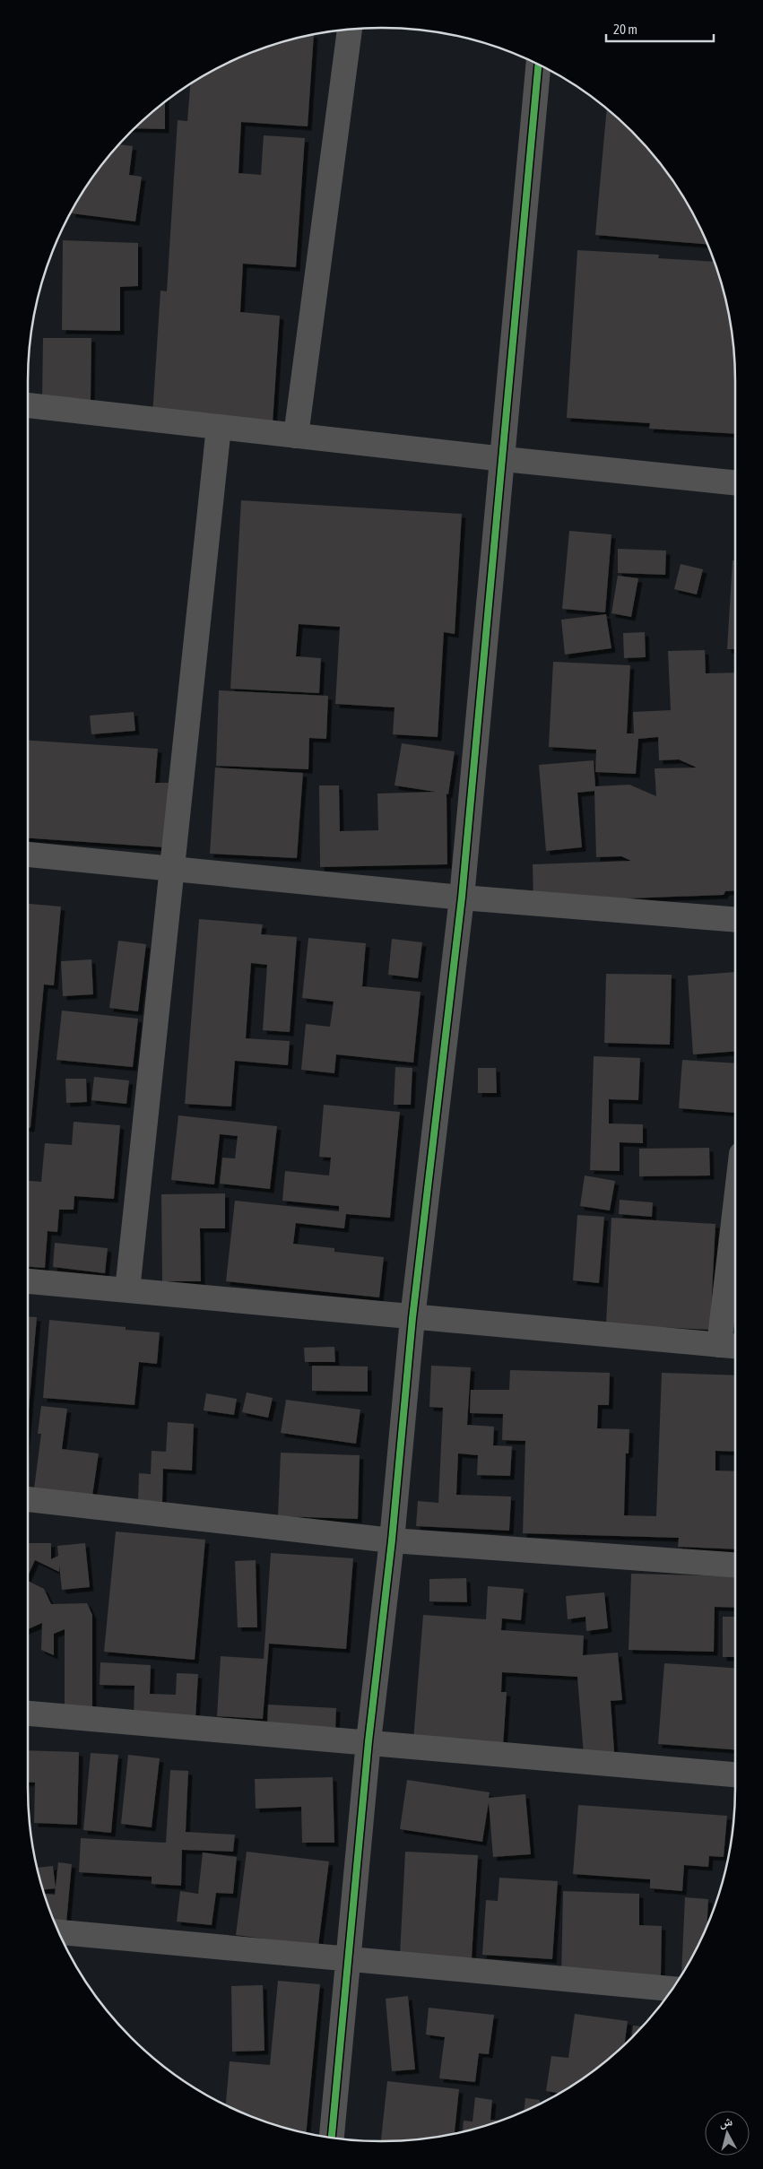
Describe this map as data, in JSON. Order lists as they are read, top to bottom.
{
  "scale_bar": "20 m",
  "north": "top"
}
